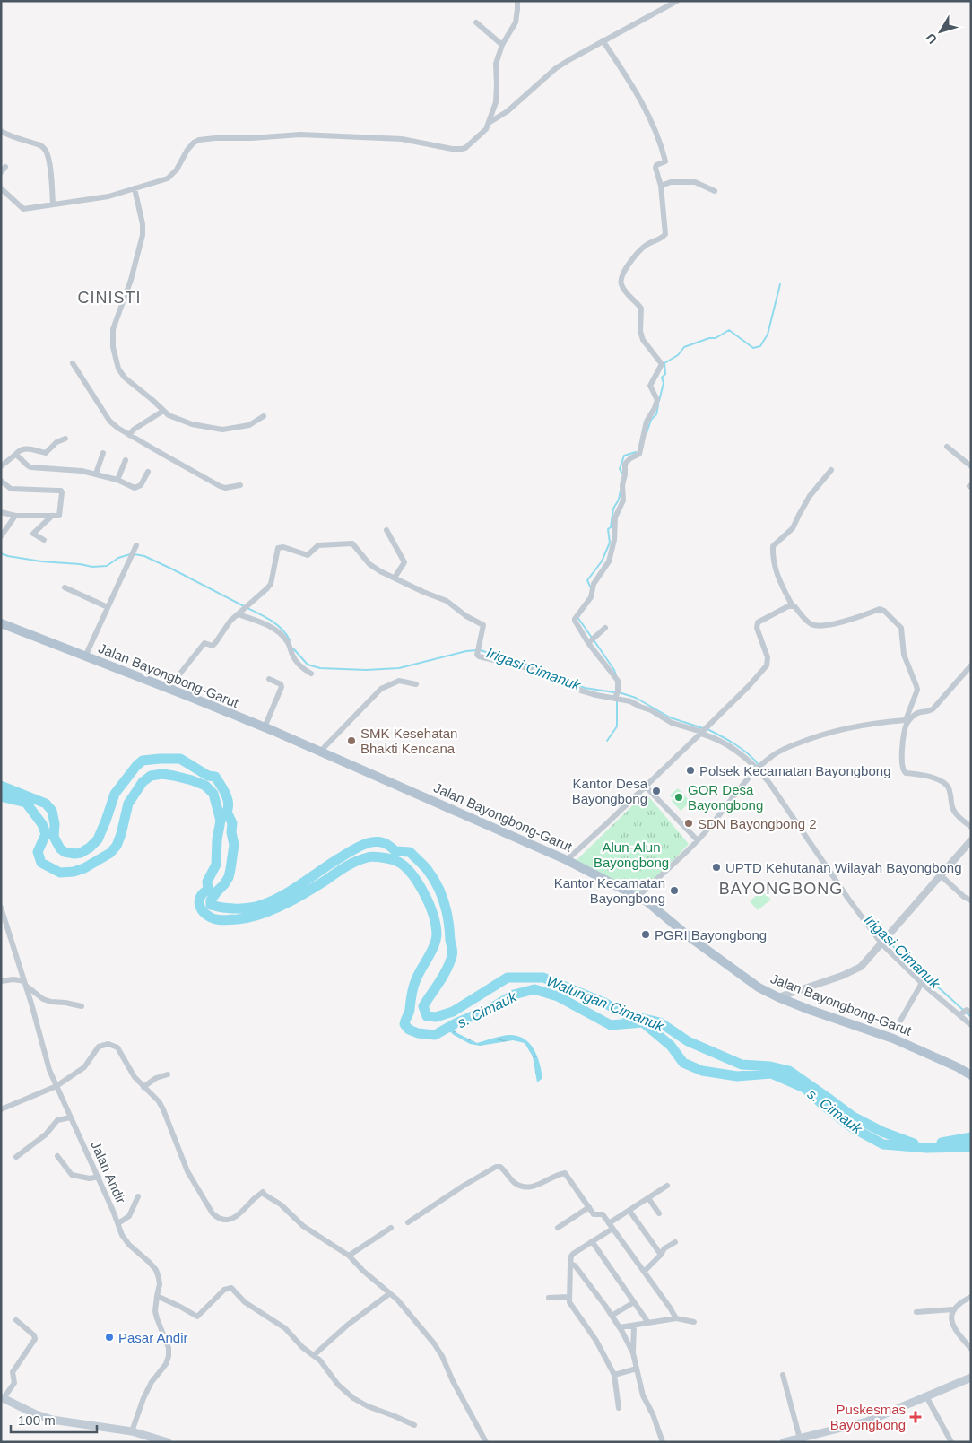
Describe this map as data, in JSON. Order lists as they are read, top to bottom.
{
  "streets": {
    "main road": ["Jalan Bayongbong-Garut"],
    "street": ["Jalan Andir"]
  },
  "districts": ["CINISTI", "BAYONGBONG"],
  "water": ["Irigasi Cimanuk", "Walungan Cimanuk", "s. Cimauk"],
  "parks": ["Alun-Alun Bayongbong"],
  "places": {
    "other": [
      "SMK Kesehatan Bhakti Kencana",
      "Polsek Kecamatan Bayongbong",
      "Kantor Desa Bayongbong",
      "GOR Desa Bayongbong",
      "SDN Bayongbong 2",
      "UPTD Kehutanan Wilayah Bayongbong",
      "Kantor Kecamatan Bayongbong",
      "PGRI Bayongbong",
      "Pasar Andir"
    ],
    "health": ["Puskesmas Bayongbong"]
  },
  "scale_bar": "100 m",
  "north": "bottom left"
}
